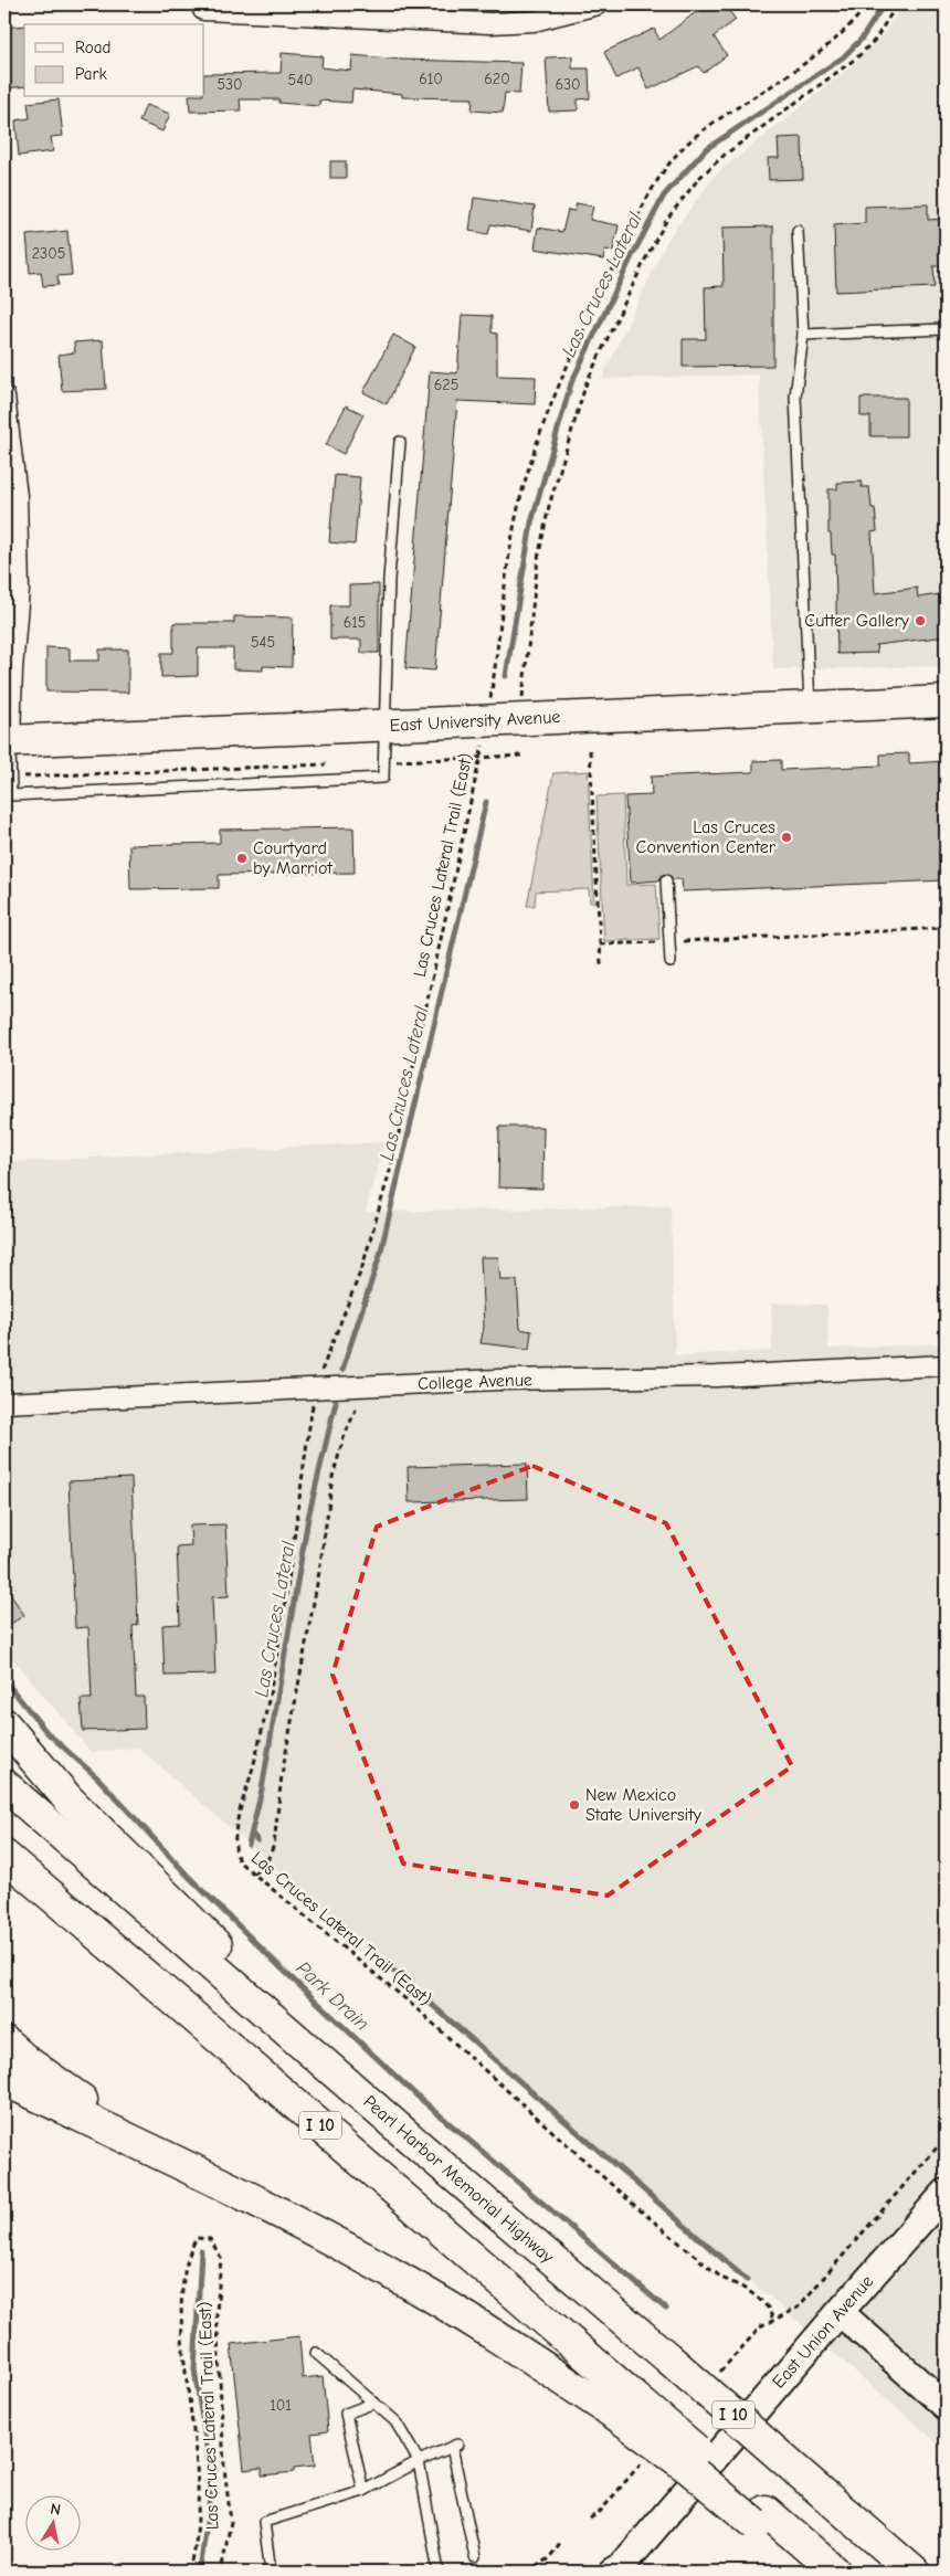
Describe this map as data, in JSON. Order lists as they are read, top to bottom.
{
  "streets": {
    "main road": ["East University Avenue", "I 10", "Pearl Harbor Memorial Highway"],
    "street": ["College Avenue", "East Union Avenue"],
    "path": ["Las Cruces Lateral Trail (East)"]
  },
  "crossings": [
    ["East University Avenue", "Las Cruces Lateral Trail (East)"],
    ["Las Cruces Lateral Trail (East)", "College Avenue"]
  ],
  "water": ["Las Cruces Lateral", "Park Drain"],
  "places": [
    "Cutter Gallery",
    "Las Cruces Convention Center",
    "Courtyard by Marriot",
    "New Mexico State University"
  ],
  "house_numbers": [
    "610",
    "620",
    "540",
    "530",
    "630",
    "2305",
    "625",
    "615",
    "545",
    "101"
  ],
  "legend": ["Road", "Park"],
  "north": "top"
}
